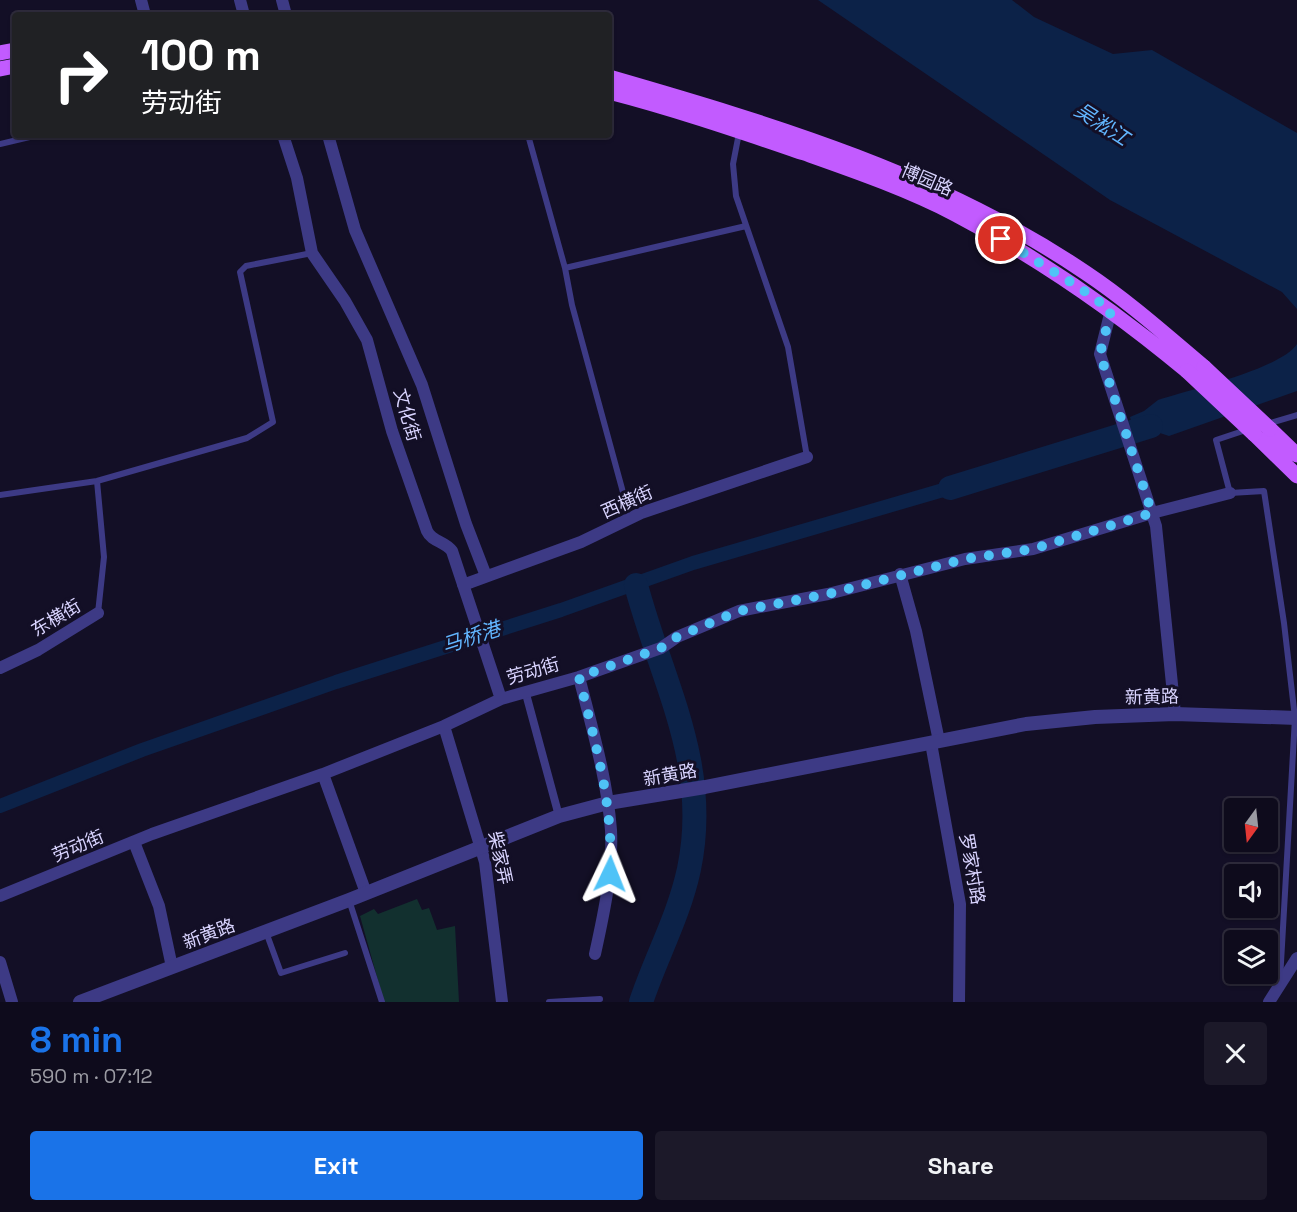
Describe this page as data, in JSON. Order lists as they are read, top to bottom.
{
  "streets": {
    "main road": ["博园路"],
    "street": [
      "文化街",
      "西横街",
      "东横街",
      "劳动街",
      "新黄路",
      "柴家弄",
      "罗家村路"
    ]
  },
  "crossings": [
    ["文化街", "西横街"],
    ["文化街", "劳动街"],
    ["劳动街", "柴家弄"],
    ["劳动街", "罗家村路"],
    ["新黄路", "柴家弄"],
    ["新黄路", "罗家村路"]
  ],
  "water": ["吴淞江", "马桥港"],
  "north": "bottom",
  "page": {
    "turn": ["100 m", "劳动街"],
    "heading": ["8 min", "590 m · 07:12"],
    "buttons": ["Exit", "Share"]
  }
}
